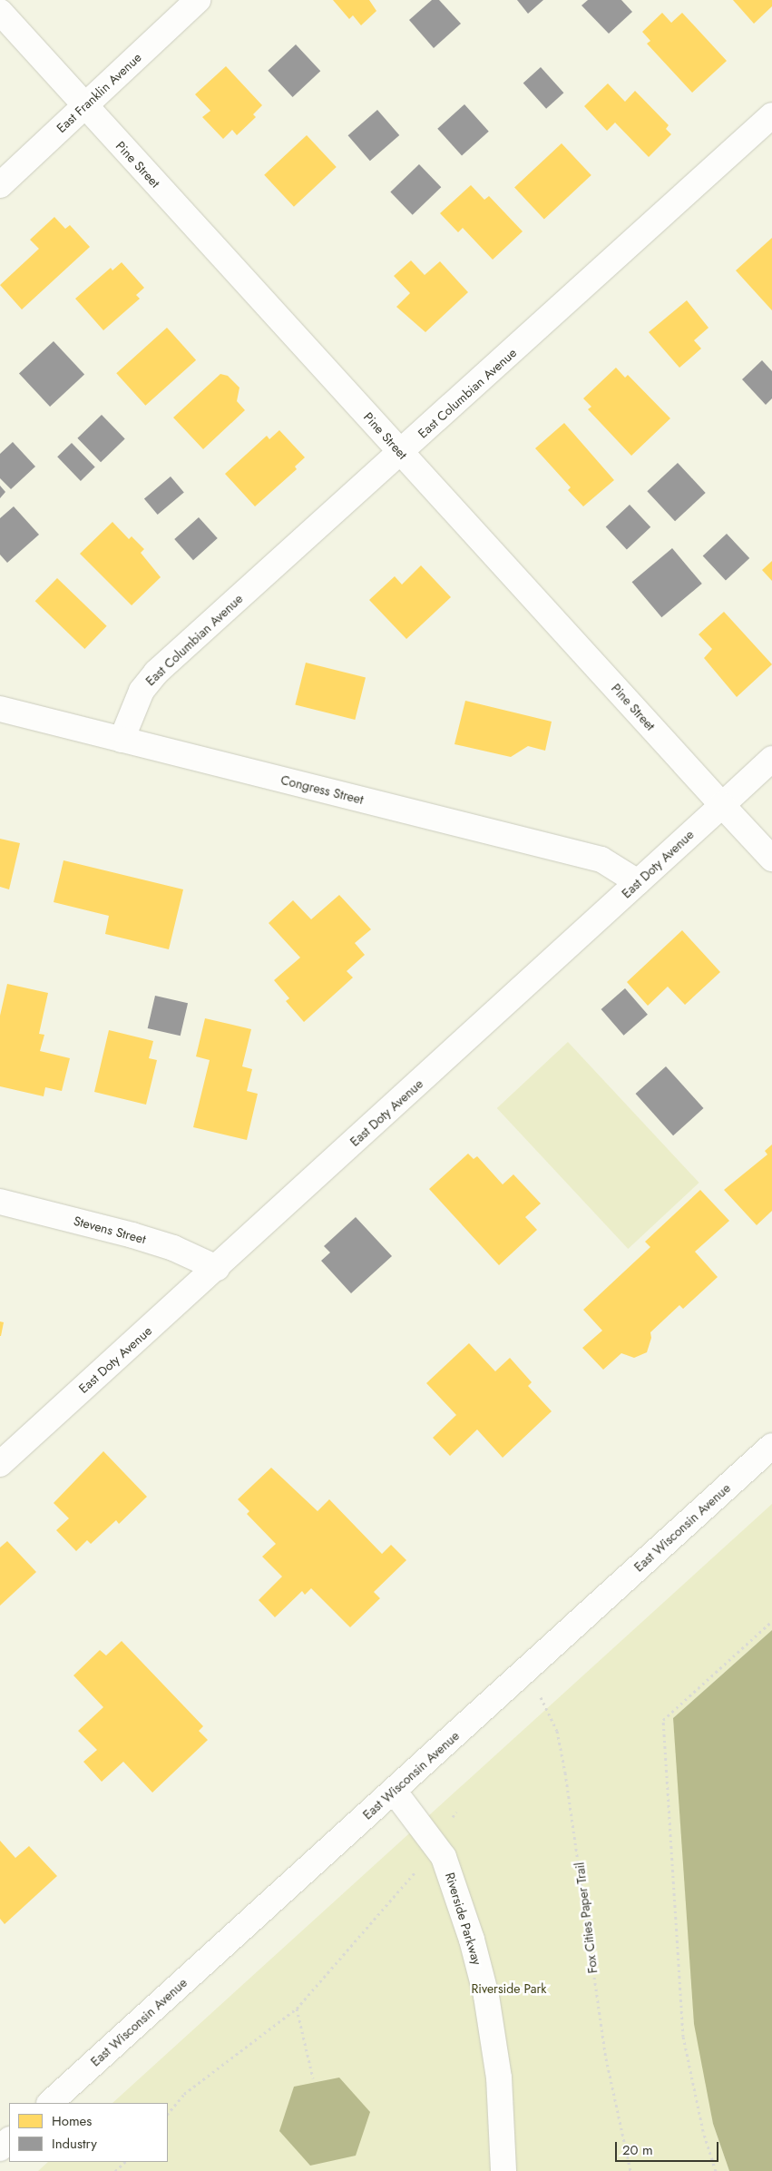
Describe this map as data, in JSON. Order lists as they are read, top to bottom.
{
  "streets": {
    "street": [
      "East Franklin Avenue",
      "Pine Street",
      "East Columbian Avenue",
      "Congress Street",
      "East Doty Avenue",
      "Stevens Street",
      "East Wisconsin Avenue",
      "Riverside Parkway"
    ],
    "path": ["Fox Cities Paper Trail"]
  },
  "crossings": [
    ["East Franklin Avenue", "Pine Street"],
    ["Pine Street", "East Columbian Avenue"],
    ["Pine Street", "East Doty Avenue"],
    ["East Columbian Avenue", "Congress Street"],
    ["Congress Street", "East Doty Avenue"],
    ["East Doty Avenue", "Stevens Street"],
    ["East Wisconsin Avenue", "Fox Cities Paper Trail"],
    ["East Wisconsin Avenue", "Riverside Parkway"]
  ],
  "parks": ["Riverside Park"],
  "legend": ["Homes", "Industry"],
  "scale_bar": "20 m"
}
